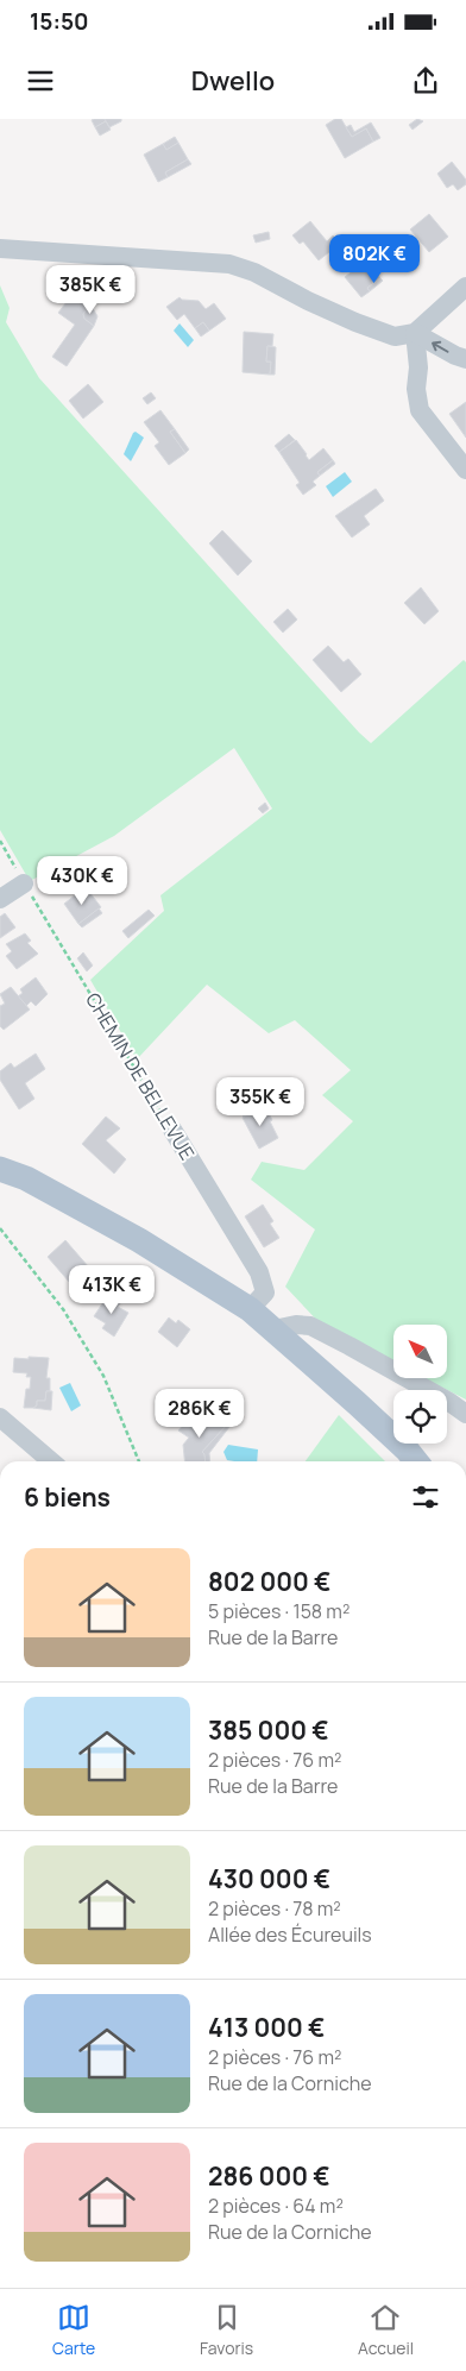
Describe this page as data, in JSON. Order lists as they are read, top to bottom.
{
  "streets": {
    "street": ["CHEMIN DE BELLEVUE"]
  },
  "north": "top left",
  "page": {
    "status": "15:50",
    "header": "Dwello",
    "price": [
      "802K €",
      "385K €",
      "430K €",
      "355K €",
      "413K €",
      "286K €"
    ],
    "heading": "6 biens",
    "list": [
      {
        "name": "802 000 €",
        "note": "5 pièces · 158 m² · Rue de la Barre"
      },
      {
        "name": "385 000 €",
        "note": "2 pièces · 76 m² · Rue de la Barre"
      },
      {
        "name": "430 000 €",
        "note": "2 pièces · 78 m² · Allée des Écureuils"
      },
      {
        "name": "413 000 €",
        "note": "2 pièces · 76 m² · Rue de la Corniche"
      },
      {
        "name": "286 000 €",
        "note": "2 pièces · 64 m² · Rue de la Corniche"
      }
    ],
    "tabs": ["Carte", "Favoris", "Accueil"]
  }
}
